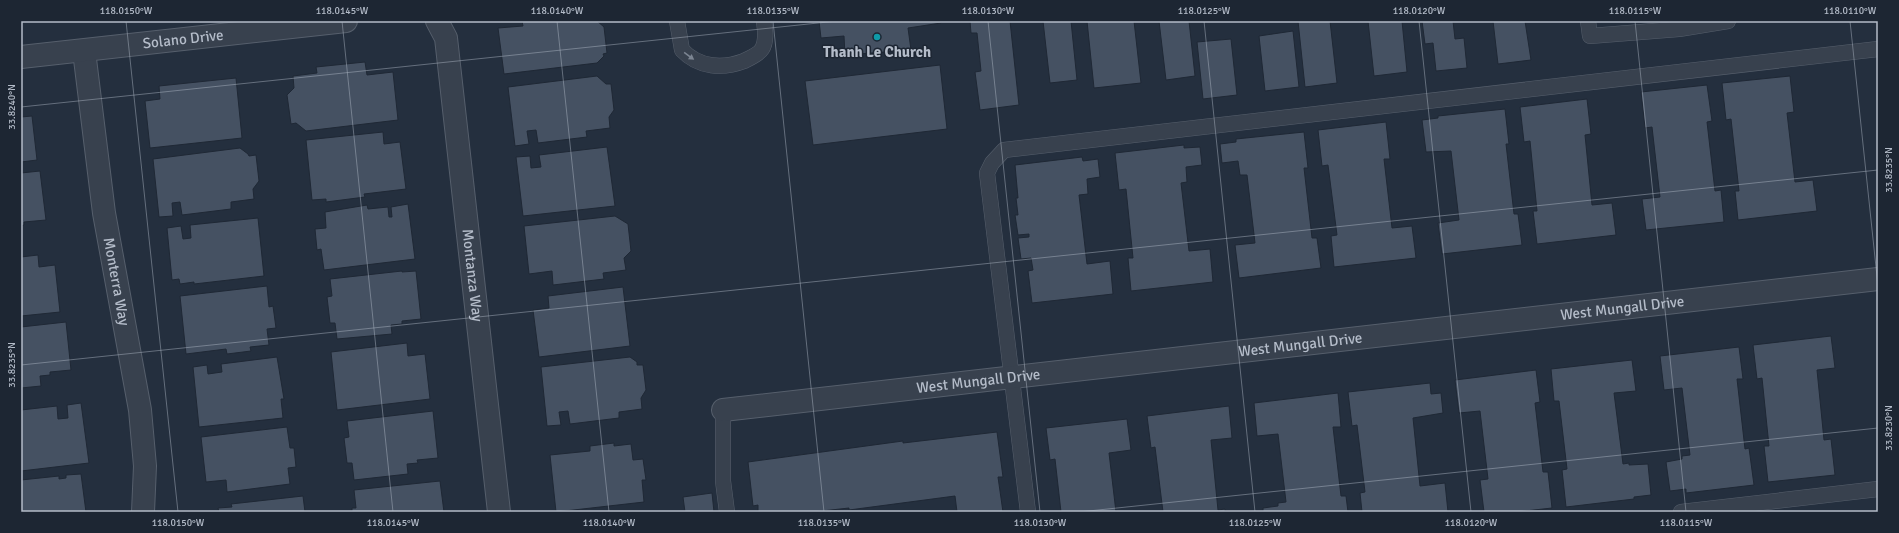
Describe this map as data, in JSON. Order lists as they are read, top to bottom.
{
  "streets": {
    "street": [
      "Solano Drive",
      "Montanza Way",
      "Monterra Way",
      "West Mungall Drive"
    ]
  },
  "crossings": [
    ["Solano Drive", "Monterra Way"]
  ],
  "places": ["Thanh Le Church"],
  "coordinates": [
    "118.0150°W",
    "118.0145°W",
    "118.0140°W",
    "118.0135°W",
    "118.0130°W",
    "118.0125°W",
    "118.0120°W",
    "118.0115°W",
    "118.0110°W",
    "33.8240°N",
    "33.8235°N",
    "33.8230°N"
  ]
}
